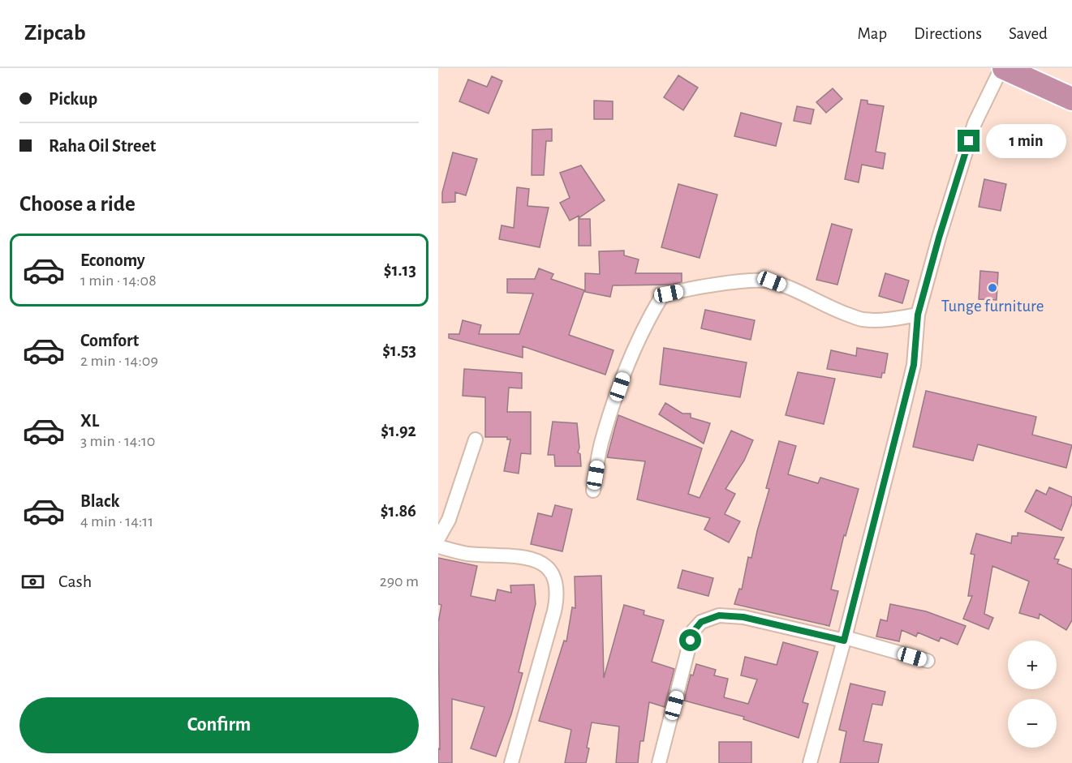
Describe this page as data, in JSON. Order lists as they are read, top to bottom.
{
  "places": ["Tunge furniture"],
  "page": {
    "header": "Zipcab",
    "nav": ["Map", "Directions", "Saved"],
    "banner": ["Pickup", "Raha Oil Street"],
    "bubble": "1 min",
    "heading": "Choose a ride",
    "list": [
      {
        "name": "Economy",
        "note": "1 min · 14:08",
        "value": "$1.13"
      },
      {
        "name": "Comfort",
        "note": "2 min · 14:09",
        "value": "$1.53"
      },
      {
        "name": "XL",
        "note": "3 min · 14:10",
        "value": "$1.92"
      },
      {
        "name": "Black",
        "note": "4 min · 14:11",
        "value": "$1.86"
      }
    ],
    "pay": ["Cash", "290 m"],
    "map_buttons": ["+", "−"],
    "buttons": "Confirm"
  }
}
